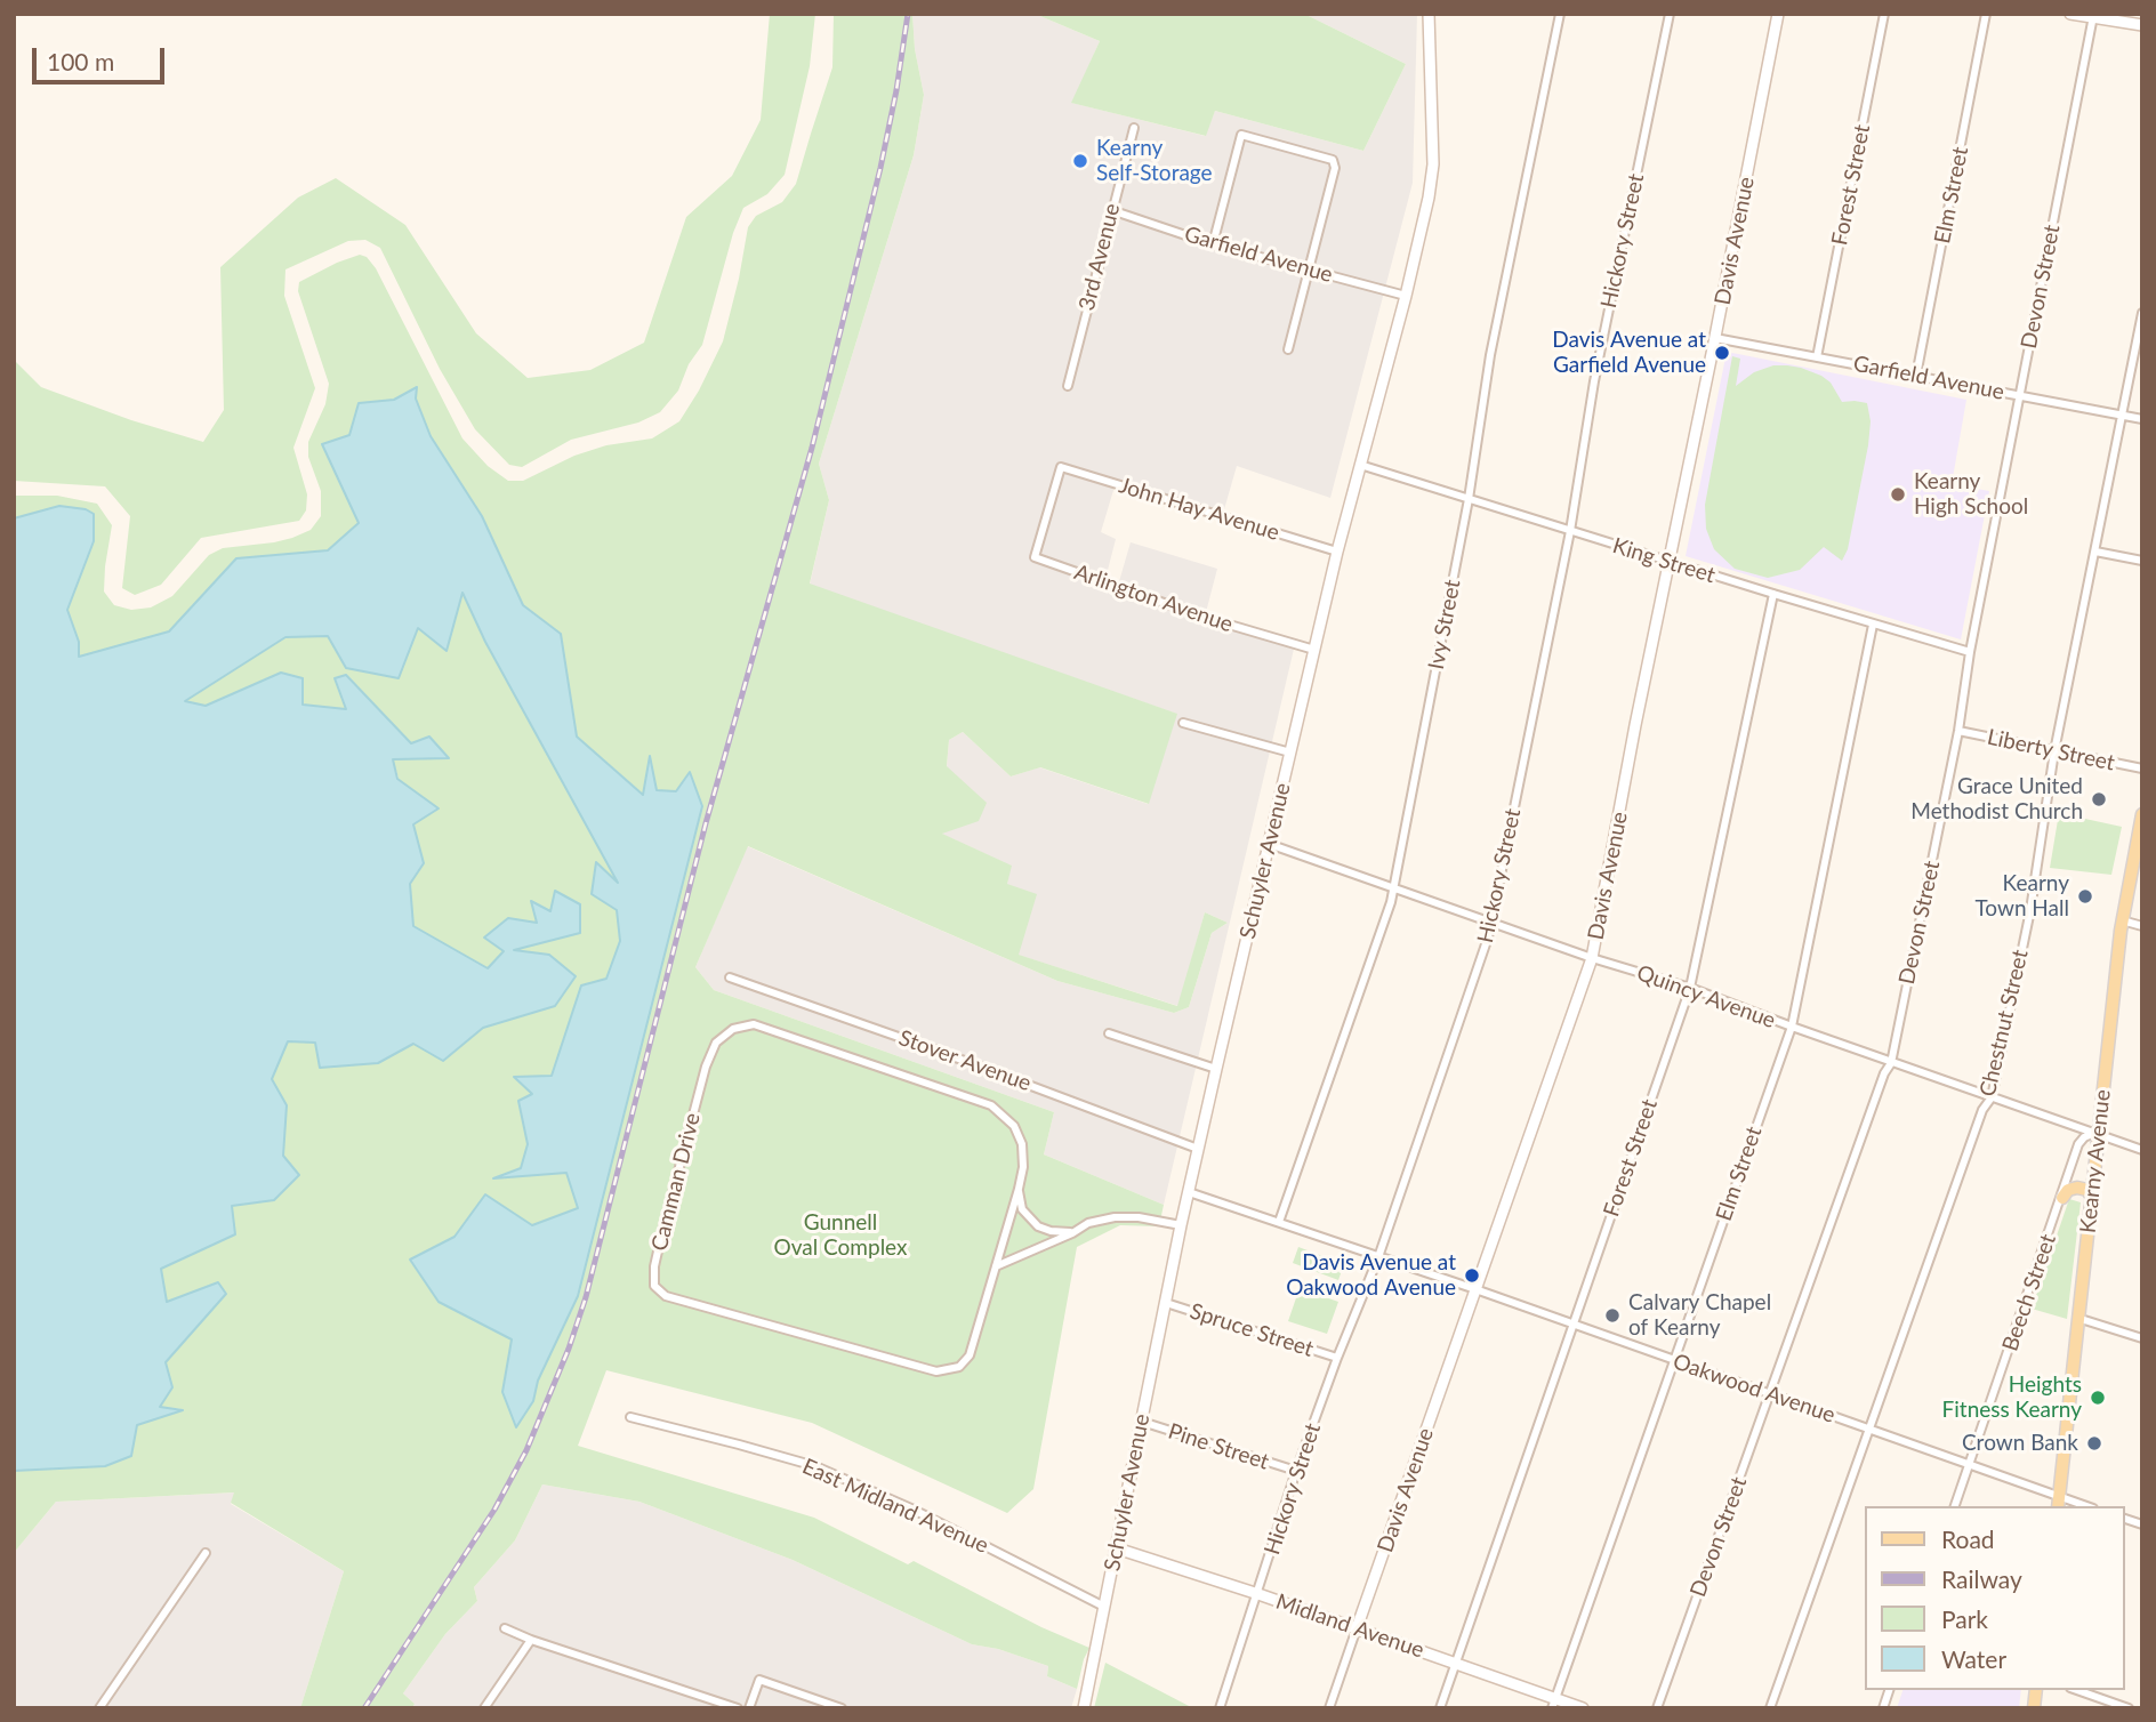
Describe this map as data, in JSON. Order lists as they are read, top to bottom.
{
  "streets": {
    "main road": ["Kearny Avenue"],
    "street": [
      "Forest Street",
      "Elm Street",
      "Hickory Street",
      "Davis Avenue",
      "Garfield Avenue",
      "3rd Avenue",
      "Devon Street",
      "John Hay Avenue",
      "King Street",
      "Arlington Avenue",
      "Ivy Street",
      "Liberty Street",
      "Schuyler Avenue",
      "Quincy Avenue",
      "Chestnut Street",
      "Stover Avenue",
      "Camman Drive",
      "Beech Street",
      "Spruce Street",
      "Oakwood Avenue",
      "Pine Street",
      "East Midland Avenue",
      "Midland Avenue"
    ]
  },
  "crossings": [
    ["Forest Street", "Garfield Avenue"],
    ["Forest Street", "King Street"],
    ["Forest Street", "Quincy Avenue"],
    ["Forest Street", "Oakwood Avenue"],
    ["Forest Street", "Midland Avenue"],
    ["Elm Street", "Garfield Avenue"],
    ["Elm Street", "King Street"],
    ["Elm Street", "Quincy Avenue"],
    ["Elm Street", "Oakwood Avenue"],
    ["Elm Street", "Midland Avenue"],
    ["Hickory Street", "King Street"],
    ["Hickory Street", "Quincy Avenue"],
    ["Hickory Street", "Spruce Street"],
    ["Hickory Street", "Oakwood Avenue"],
    ["Hickory Street", "Pine Street"],
    ["Hickory Street", "Midland Avenue"],
    ["Davis Avenue", "Garfield Avenue"],
    ["Davis Avenue", "King Street"],
    ["Davis Avenue", "Quincy Avenue"],
    ["Davis Avenue", "Oakwood Avenue"],
    ["Davis Avenue", "Midland Avenue"],
    ["Garfield Avenue", "3rd Avenue"],
    ["Garfield Avenue", "Devon Street"],
    ["Garfield Avenue", "Schuyler Avenue"],
    ["Garfield Avenue", "Chestnut Street"],
    ["Devon Street", "King Street"],
    ["Devon Street", "Liberty Street"],
    ["Devon Street", "Quincy Avenue"],
    ["Devon Street", "Oakwood Avenue"],
    ["John Hay Avenue", "Arlington Avenue"],
    ["John Hay Avenue", "Schuyler Avenue"],
    ["King Street", "Ivy Street"],
    ["King Street", "Schuyler Avenue"],
    ["Arlington Avenue", "Schuyler Avenue"],
    ["Ivy Street", "Quincy Avenue"],
    ["Ivy Street", "Oakwood Avenue"],
    ["Liberty Street", "Chestnut Street"],
    ["Schuyler Avenue", "Quincy Avenue"],
    ["Schuyler Avenue", "Stover Avenue"],
    ["Schuyler Avenue", "Spruce Street"],
    ["Schuyler Avenue", "Oakwood Avenue"],
    ["Schuyler Avenue", "Pine Street"],
    ["Schuyler Avenue", "East Midland Avenue"],
    ["Schuyler Avenue", "Midland Avenue"],
    ["Quincy Avenue", "Chestnut Street"],
    ["Quincy Avenue", "Kearny Avenue"],
    ["Quincy Avenue", "Beech Street"],
    ["Chestnut Street", "Oakwood Avenue"],
    ["Kearny Avenue", "Beech Street"],
    ["Kearny Avenue", "Oakwood Avenue"],
    ["Beech Street", "Oakwood Avenue"]
  ],
  "parks": ["Gunnell Oval Complex"],
  "places": [
    "Kearny Self-Storage",
    "Davis Avenue at Garfield Avenue",
    "Kearny High School",
    "Grace United Methodist Church",
    "Kearny Town Hall",
    "Davis Avenue at Oakwood Avenue",
    "Calvary Chapel of Kearny",
    "Heights Fitness Kearny",
    "Crown Bank"
  ],
  "legend": [
    "Road",
    "Railway",
    "Park",
    "Water"
  ],
  "scale_bar": "100 m"
}
